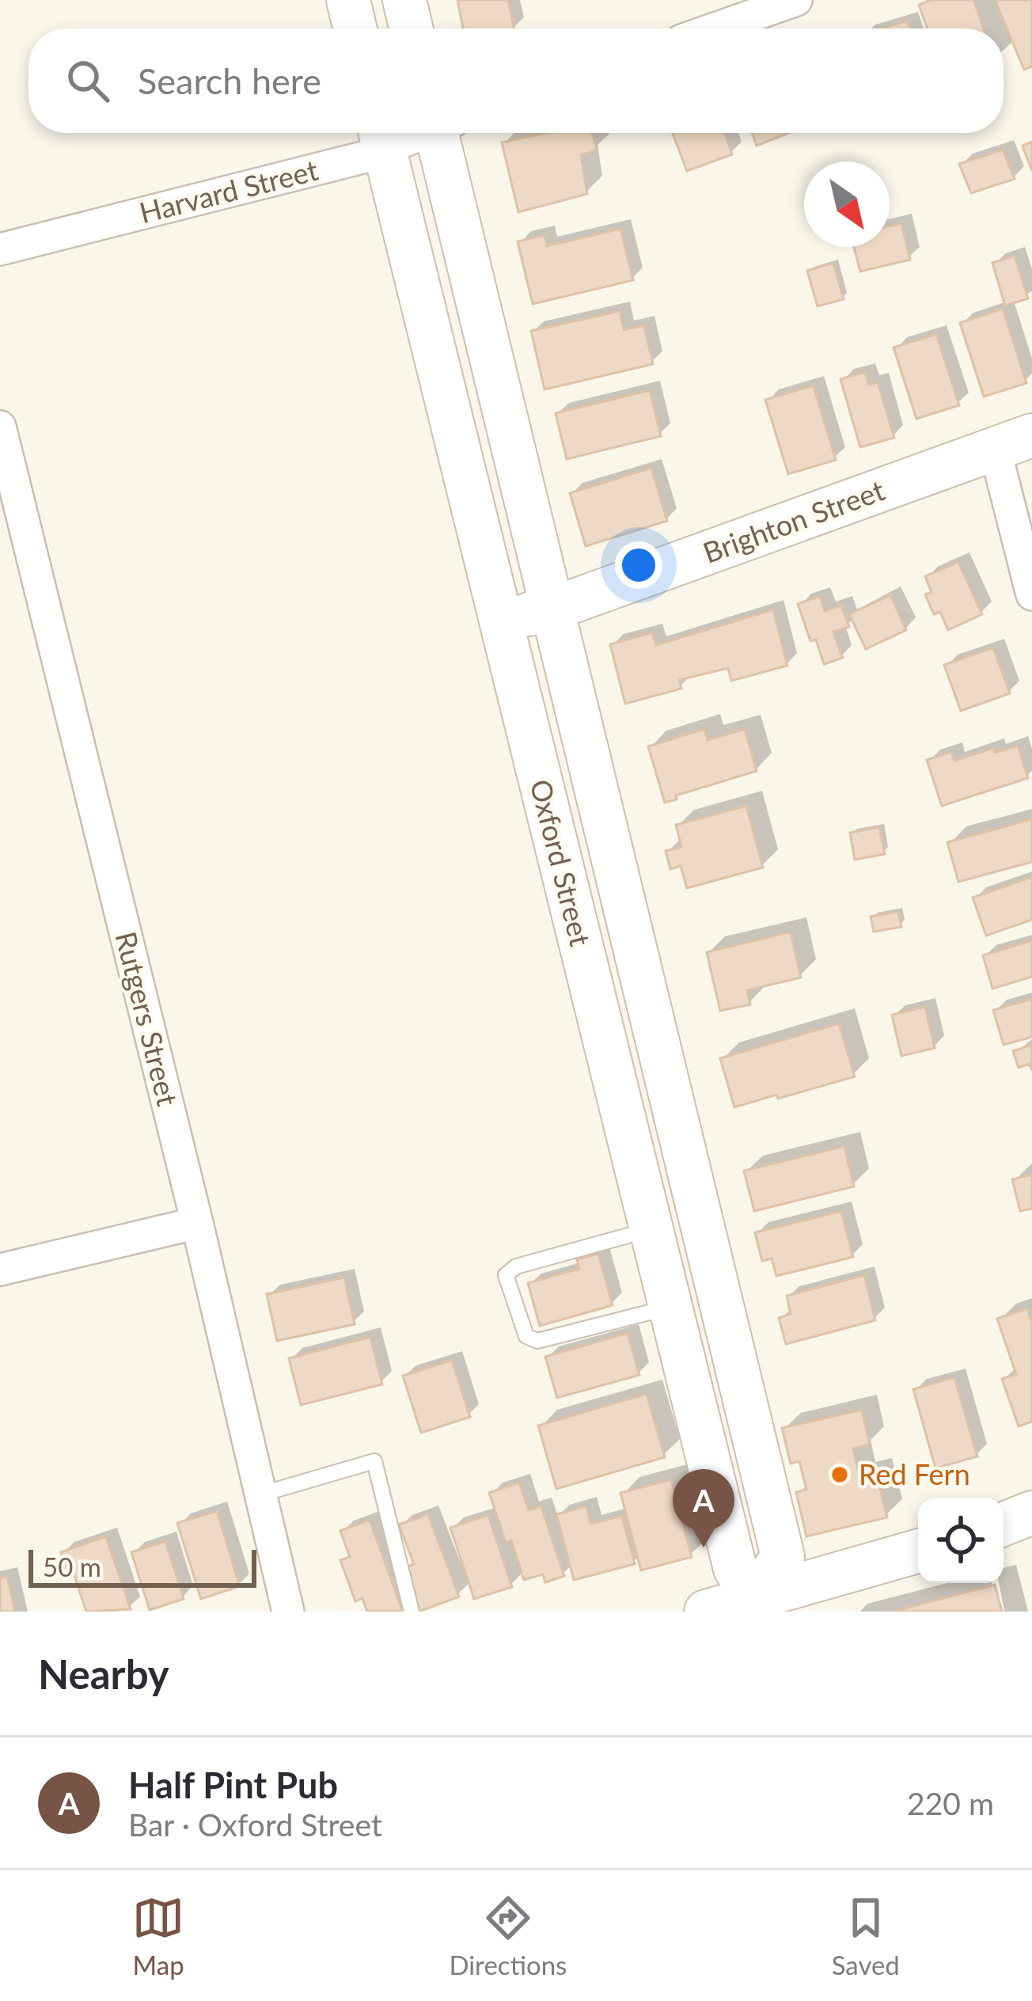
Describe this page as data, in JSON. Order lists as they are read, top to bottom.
{
  "streets": {
    "street": [
      "Harvard Street",
      "Brighton Street",
      "Oxford Street",
      "Rutgers Street"
    ]
  },
  "crossings": [
    ["Harvard Street", "Oxford Street"],
    ["Brighton Street", "Oxford Street"]
  ],
  "places": ["Red Fern"],
  "scale_bar": "50 m",
  "north": "bottom right",
  "page": {
    "search": "Search here",
    "pins": "A",
    "scale": "50 m",
    "heading": "Nearby",
    "list": [
      {
        "mark": "A",
        "name": "Half Pint Pub",
        "note": "Bar · Oxford Street",
        "value": "220 m"
      }
    ],
    "nav": ["Map", "Directions", "Saved"]
  }
}
